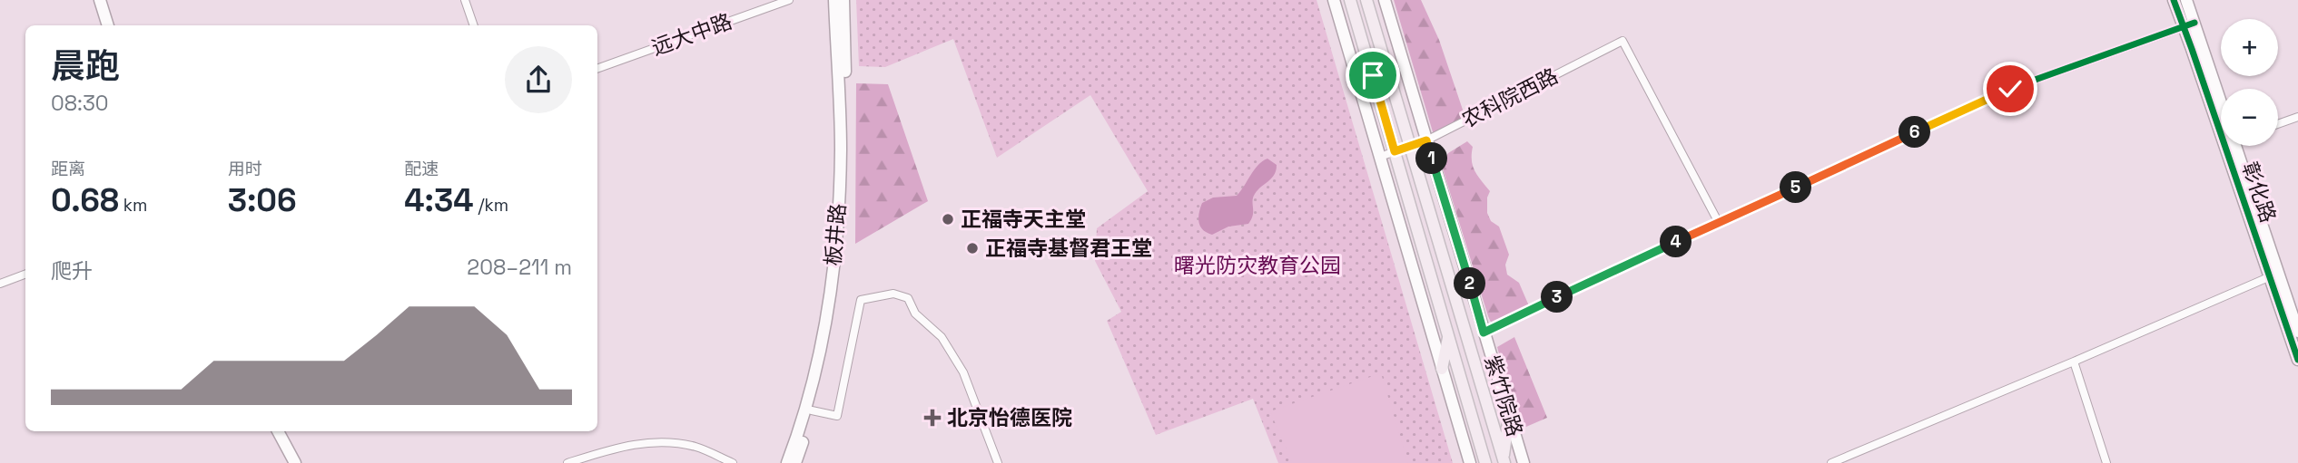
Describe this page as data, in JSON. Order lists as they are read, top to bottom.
{
  "streets": {
    "main road": ["紫竹院路"],
    "street": [
      "远大中路",
      "农科院西路",
      "彰化路",
      "板井路"
    ]
  },
  "crossings": [
    ["农科院西路", "紫竹院路"]
  ],
  "parks": ["曙光防灾教育公园"],
  "places": {
    "other": ["正福寺天主堂", "正福寺基督君王堂"],
    "health": ["北京怡德医院"]
  },
  "page": {
    "map_buttons": ["+", "−"],
    "heading": ["晨跑", "08:30"],
    "pins": [
      "6",
      "1",
      "5",
      "4",
      "2",
      "3"
    ],
    "stats": [
      ["距离", "0.68 km"],
      ["用时", "3:06"],
      ["配速", "4:34 /km"]
    ],
    "chart": ["爬升", "208–211 m"]
  }
}
